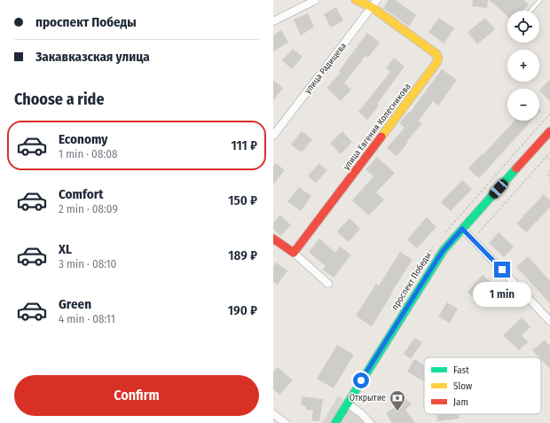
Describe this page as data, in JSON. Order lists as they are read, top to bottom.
{
  "streets": {
    "street": ["улица Радищева", "улица Евгения Колесникова", "проспект Победы"]
  },
  "crossings": [
    ["улица Радищева", "улица Евгения Колесникова"]
  ],
  "places": {
    "bank": ["Открытие"]
  },
  "legend": ["Fast", "Slow", "Jam"],
  "page": {
    "banner": ["проспект Победы", "Закавказская улица"],
    "map_buttons": ["+", "−"],
    "heading": "Choose a ride",
    "list": [
      {
        "name": "Economy",
        "note": "1 min · 08:08",
        "value": "111 ₽"
      },
      {
        "name": "Comfort",
        "note": "2 min · 08:09",
        "value": "150 ₽"
      },
      {
        "name": "XL",
        "note": "3 min · 08:10",
        "value": "189 ₽"
      },
      {
        "name": "Green",
        "note": "4 min · 08:11",
        "value": "190 ₽"
      }
    ],
    "bubble": "1 min",
    "buttons": "Confirm"
  }
}
